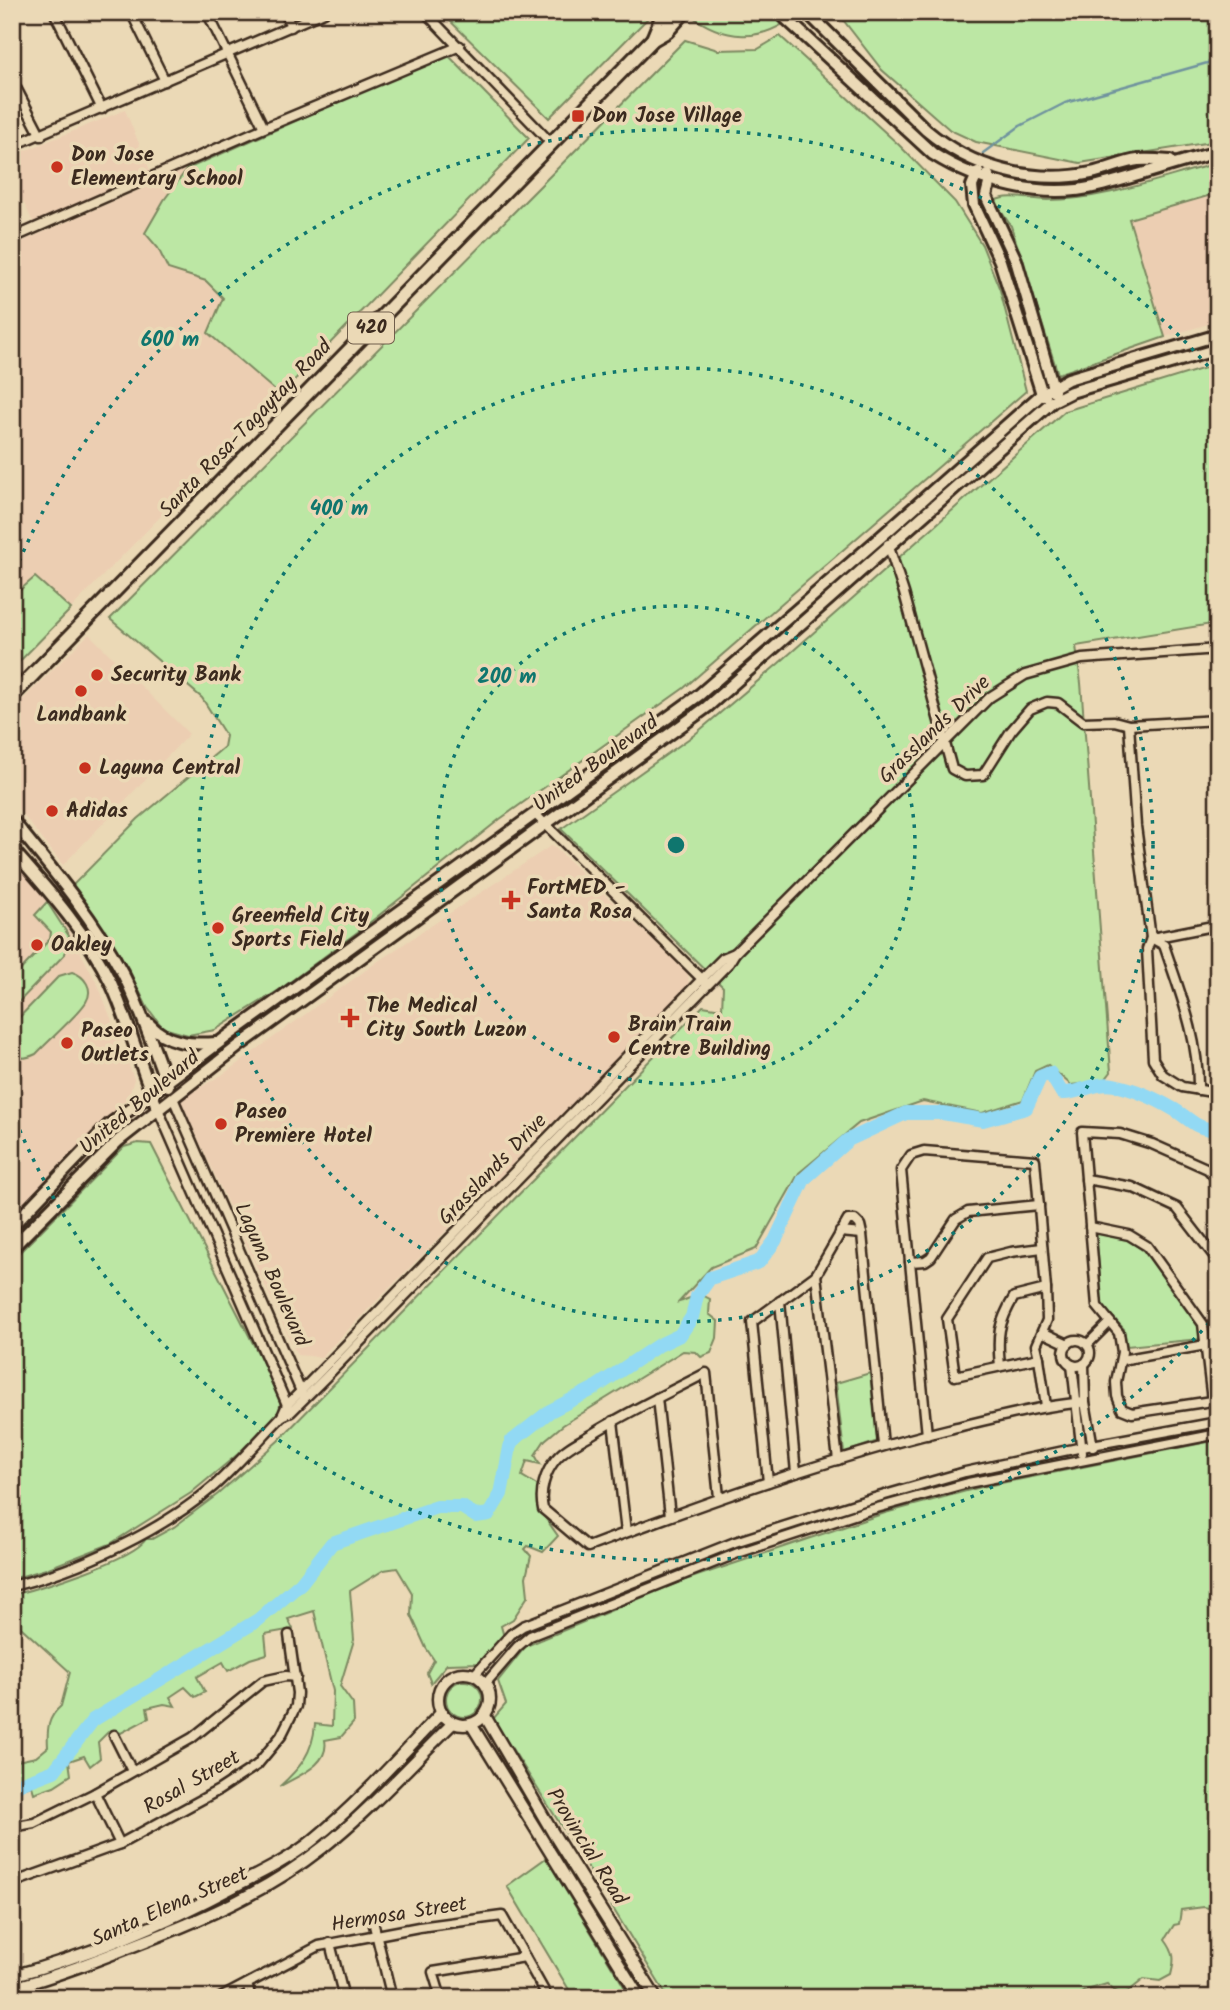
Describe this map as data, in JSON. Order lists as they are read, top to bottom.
{
  "streets": {
    "main road": ["420", "Santa Rosa-Tagaytay Road", "United Boulevard"],
    "street": [
      "Grasslands Drive",
      "Laguna Boulevard",
      "Rosal Street",
      "Provincial Road",
      "Santa Elena Street",
      "Hermosa Street"
    ]
  },
  "crossings": [
    ["Grasslands Drive", "Laguna Boulevard"],
    ["United Boulevard", "Laguna Boulevard"],
    ["Provincial Road", "Santa Elena Street"]
  ],
  "places": {
    "transit": ["Don Jose Village"],
    "other": [
      "Don Jose Elementary School",
      "Security Bank",
      "Landbank",
      "Laguna Central",
      "Adidas",
      "Greenfield City Sports Field",
      "Oakley",
      "Brain Train Centre Building",
      "Paseo Outlets",
      "Paseo Premiere Hotel"
    ],
    "health": ["FortMED - Santa Rosa", "The Medical City South Luzon"]
  },
  "rings": ["600 m", "400 m", "200 m"]
}
